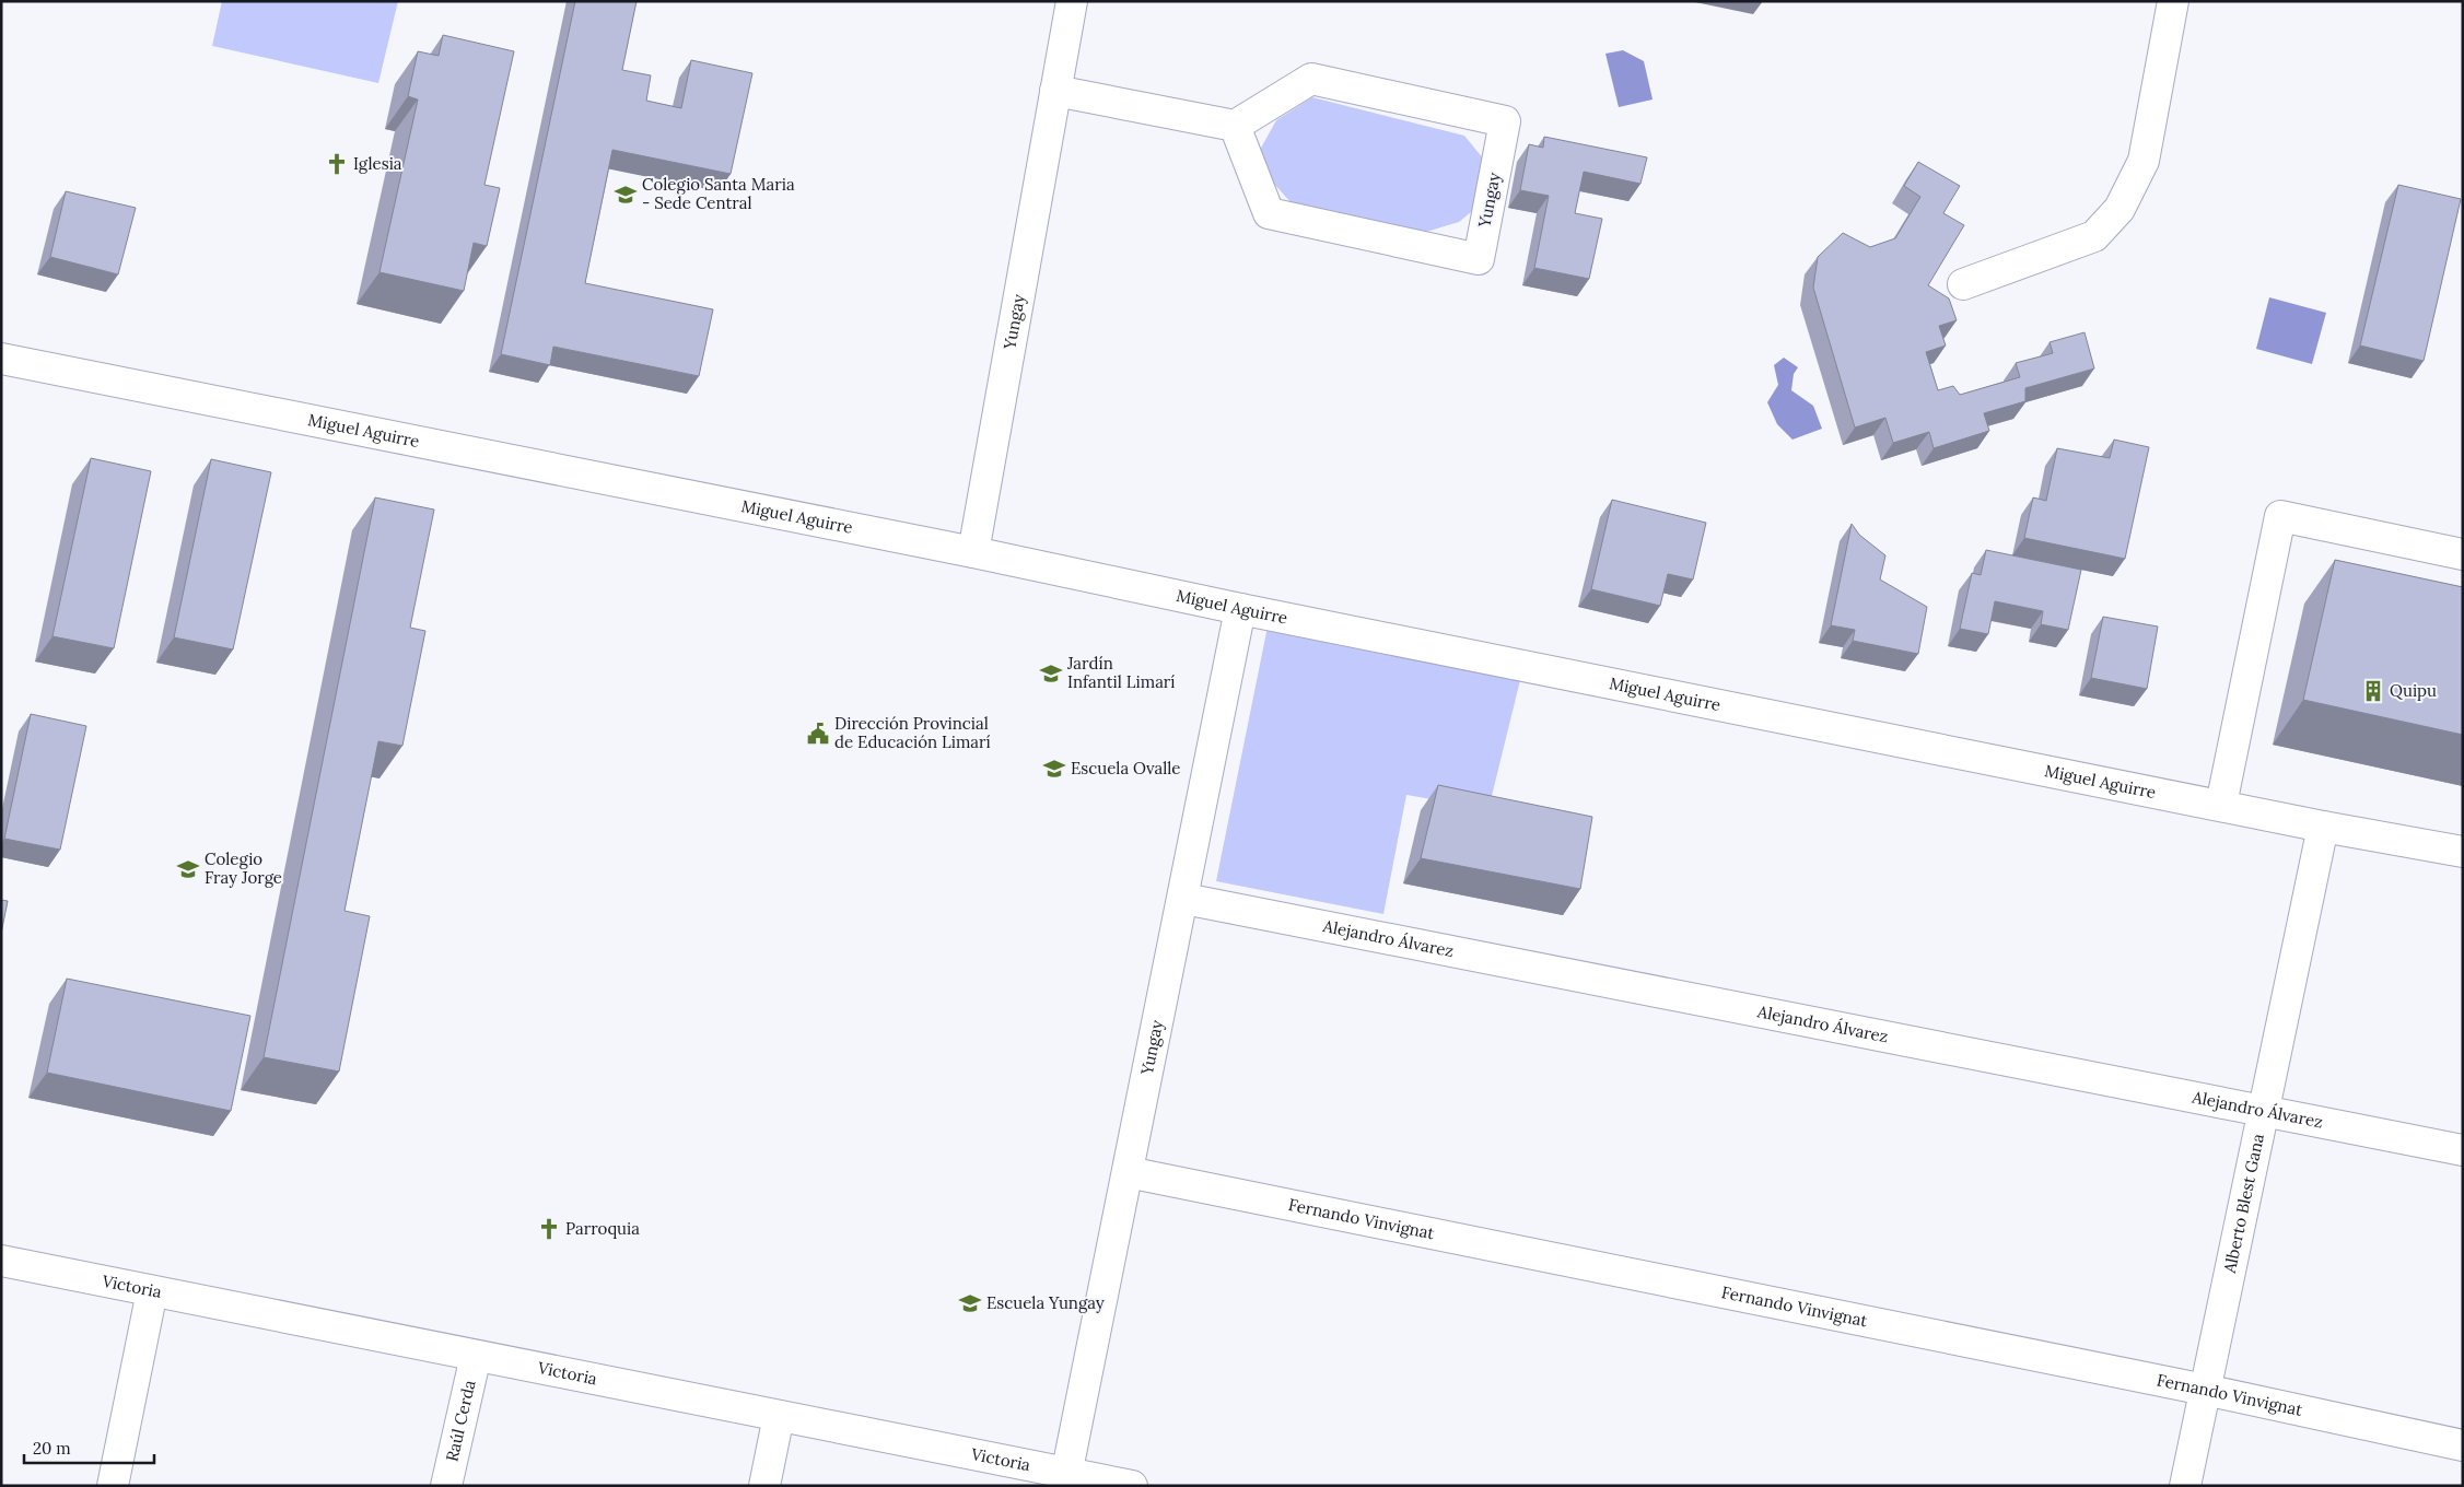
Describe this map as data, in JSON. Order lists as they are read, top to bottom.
{
  "streets": {
    "street": [
      "Yungay",
      "Miguel Aguirre",
      "Alejandro Álvarez",
      "Alberto Blest Gana",
      "Fernando Vinvignat",
      "Victoria",
      "Raúl Cerda"
    ]
  },
  "crossings": [
    ["Yungay", "Miguel Aguirre"],
    ["Yungay", "Alejandro Álvarez"],
    ["Yungay", "Fernando Vinvignat"],
    ["Yungay", "Victoria"],
    ["Miguel Aguirre", "Alberto Blest Gana"],
    ["Alejandro Álvarez", "Alberto Blest Gana"],
    ["Alberto Blest Gana", "Fernando Vinvignat"],
    ["Victoria", "Raúl Cerda"]
  ],
  "places": {
    "church": ["Iglesia", "Parroquia"],
    "school or university": [
      "Colegio Santa Maria - Sede Central",
      "Jardín Infantil Limarí",
      "Escuela Ovalle",
      "Colegio Fray Jorge",
      "Escuela Yungay"
    ],
    "building": ["Quipu"],
    "public building": ["Dirección Provincial de Educación Limarí"]
  },
  "scale_bar": "20 m"
}
